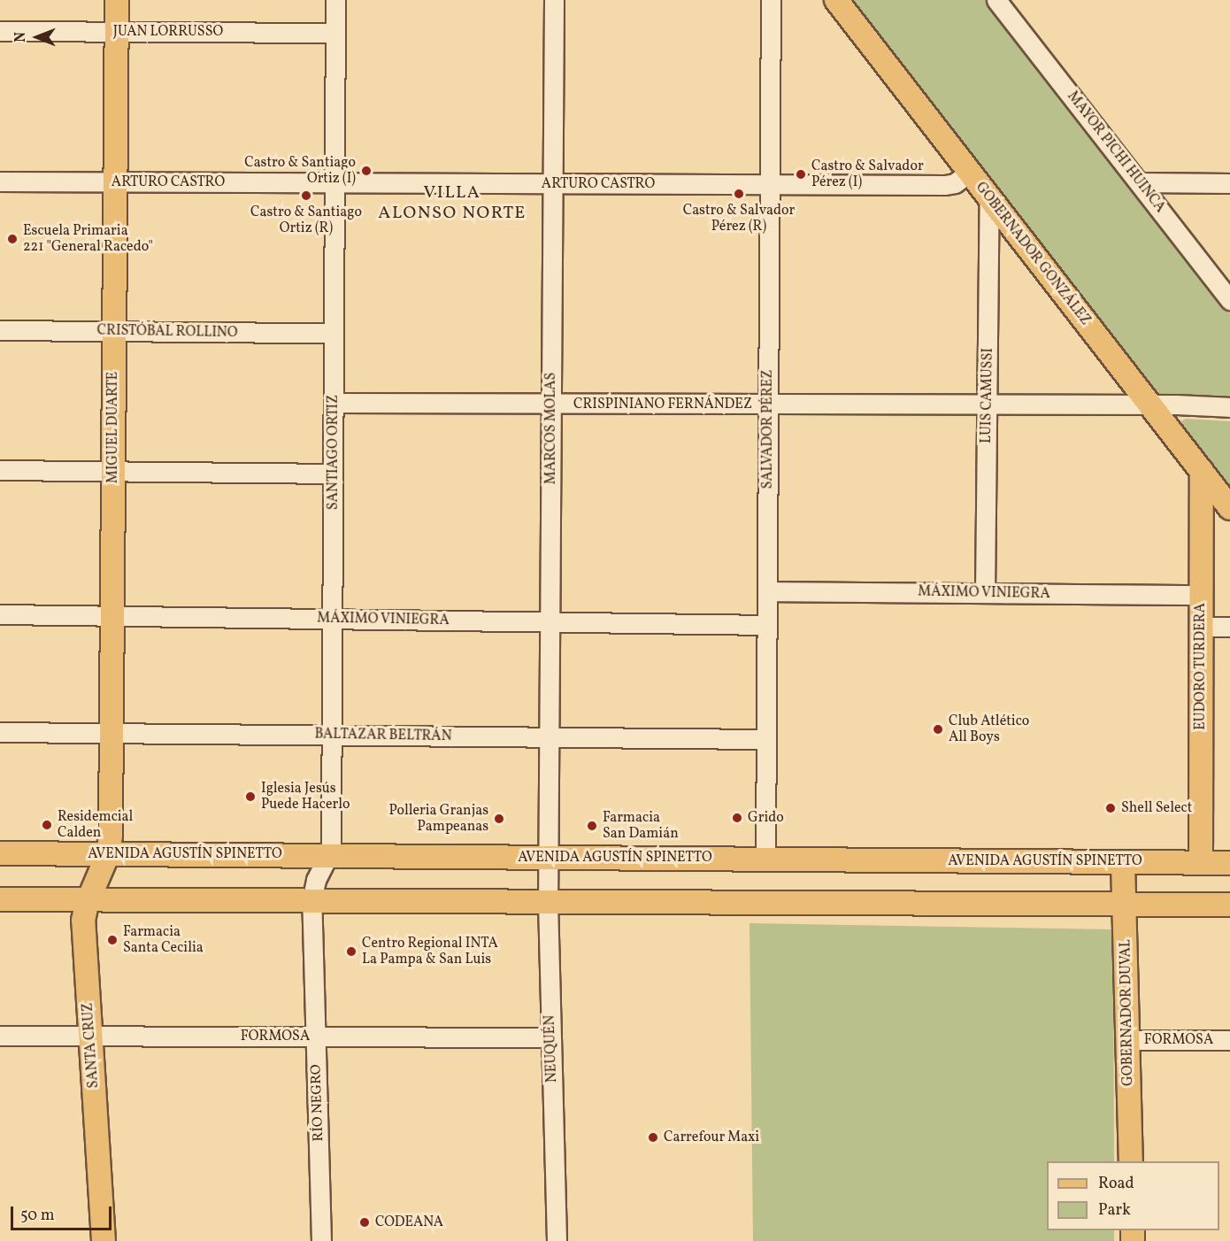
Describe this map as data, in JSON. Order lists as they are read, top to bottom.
{
  "streets": {
    "main road": [
      "GOBERNADOR GONZÁLEZ",
      "MIGUEL DUARTE",
      "EUDORO TURDERA",
      "AVENIDA AGUSTÍN SPINETTO",
      "GOBERNADOR DUVAL",
      "SANTA CRUZ"
    ],
    "street": [
      "JUAN LORRUSSO",
      "MAYOR PICHI HUINCA",
      "ARTURO CASTRO",
      "CRISTÓBAL ROLLINO",
      "LUIS CAMUSSI",
      "CRISPINIANO FERNÁNDEZ",
      "MARCOS MOLAS",
      "SALVADOR PÉREZ",
      "SANTIAGO ORTIZ",
      "MÁXIMO VINIEGRA",
      "BALTAZAR BELTRÁN",
      "FORMOSA",
      "NEUQUÉN",
      "RÍO NEGRO"
    ]
  },
  "crossings": [
    ["JUAN LORRUSSO", "MIGUEL DUARTE"],
    ["JUAN LORRUSSO", "SANTIAGO ORTIZ"],
    ["ARTURO CASTRO", "GOBERNADOR GONZÁLEZ"],
    ["ARTURO CASTRO", "MIGUEL DUARTE"],
    ["ARTURO CASTRO", "MARCOS MOLAS"],
    ["ARTURO CASTRO", "SALVADOR PÉREZ"],
    ["ARTURO CASTRO", "SANTIAGO ORTIZ"],
    ["GOBERNADOR GONZÁLEZ", "LUIS CAMUSSI"],
    ["GOBERNADOR GONZÁLEZ", "CRISPINIANO FERNÁNDEZ"],
    ["GOBERNADOR GONZÁLEZ", "EUDORO TURDERA"],
    ["CRISTÓBAL ROLLINO", "MIGUEL DUARTE"],
    ["CRISTÓBAL ROLLINO", "SANTIAGO ORTIZ"],
    ["LUIS CAMUSSI", "CRISPINIANO FERNÁNDEZ"],
    ["LUIS CAMUSSI", "MÁXIMO VINIEGRA"],
    ["CRISPINIANO FERNÁNDEZ", "MARCOS MOLAS"],
    ["CRISPINIANO FERNÁNDEZ", "SALVADOR PÉREZ"],
    ["CRISPINIANO FERNÁNDEZ", "SANTIAGO ORTIZ"],
    ["MIGUEL DUARTE", "MÁXIMO VINIEGRA"],
    ["MIGUEL DUARTE", "BALTAZAR BELTRÁN"],
    ["MIGUEL DUARTE", "AVENIDA AGUSTÍN SPINETTO"],
    ["MIGUEL DUARTE", "SANTA CRUZ"],
    ["MARCOS MOLAS", "MÁXIMO VINIEGRA"],
    ["MARCOS MOLAS", "BALTAZAR BELTRÁN"],
    ["MARCOS MOLAS", "AVENIDA AGUSTÍN SPINETTO"],
    ["MARCOS MOLAS", "NEUQUÉN"],
    ["SALVADOR PÉREZ", "MÁXIMO VINIEGRA"],
    ["SALVADOR PÉREZ", "BALTAZAR BELTRÁN"],
    ["SALVADOR PÉREZ", "AVENIDA AGUSTÍN SPINETTO"],
    ["SANTIAGO ORTIZ", "MÁXIMO VINIEGRA"],
    ["SANTIAGO ORTIZ", "BALTAZAR BELTRÁN"],
    ["SANTIAGO ORTIZ", "AVENIDA AGUSTÍN SPINETTO"],
    ["SANTIAGO ORTIZ", "RÍO NEGRO"],
    ["MÁXIMO VINIEGRA", "EUDORO TURDERA"],
    ["EUDORO TURDERA", "AVENIDA AGUSTÍN SPINETTO"],
    ["AVENIDA AGUSTÍN SPINETTO", "GOBERNADOR DUVAL"],
    ["AVENIDA AGUSTÍN SPINETTO", "SANTA CRUZ"],
    ["AVENIDA AGUSTÍN SPINETTO", "NEUQUÉN"],
    ["GOBERNADOR DUVAL", "FORMOSA"],
    ["FORMOSA", "SANTA CRUZ"],
    ["FORMOSA", "NEUQUÉN"],
    ["FORMOSA", "RÍO NEGRO"]
  ],
  "districts": ["VILLA ALONSO NORTE"],
  "places": [
    "Castro & Santiago Ortiz (I)",
    "Castro & Salvador Pérez (I)",
    "Castro & Salvador Pérez (R)",
    "Castro & Santiago Ortiz (R)",
    "Escuela Primaria 221 \"General Racedo\"",
    "Club Atlético All Boys",
    "Iglesia Jesús Puede Hacerlo",
    "Shell Select",
    "Grido",
    "Polleria Granjas Pampeanas",
    "Residemcial Calden",
    "Farmacia San Damián",
    "Farmacia Santa Cecilia",
    "Centro Regional INTA La Pampa & San Luis",
    "Carrefour Maxi",
    "CODEANA"
  ],
  "legend": ["Road", "Park"],
  "scale_bar": "50 m",
  "north": "left"
}
